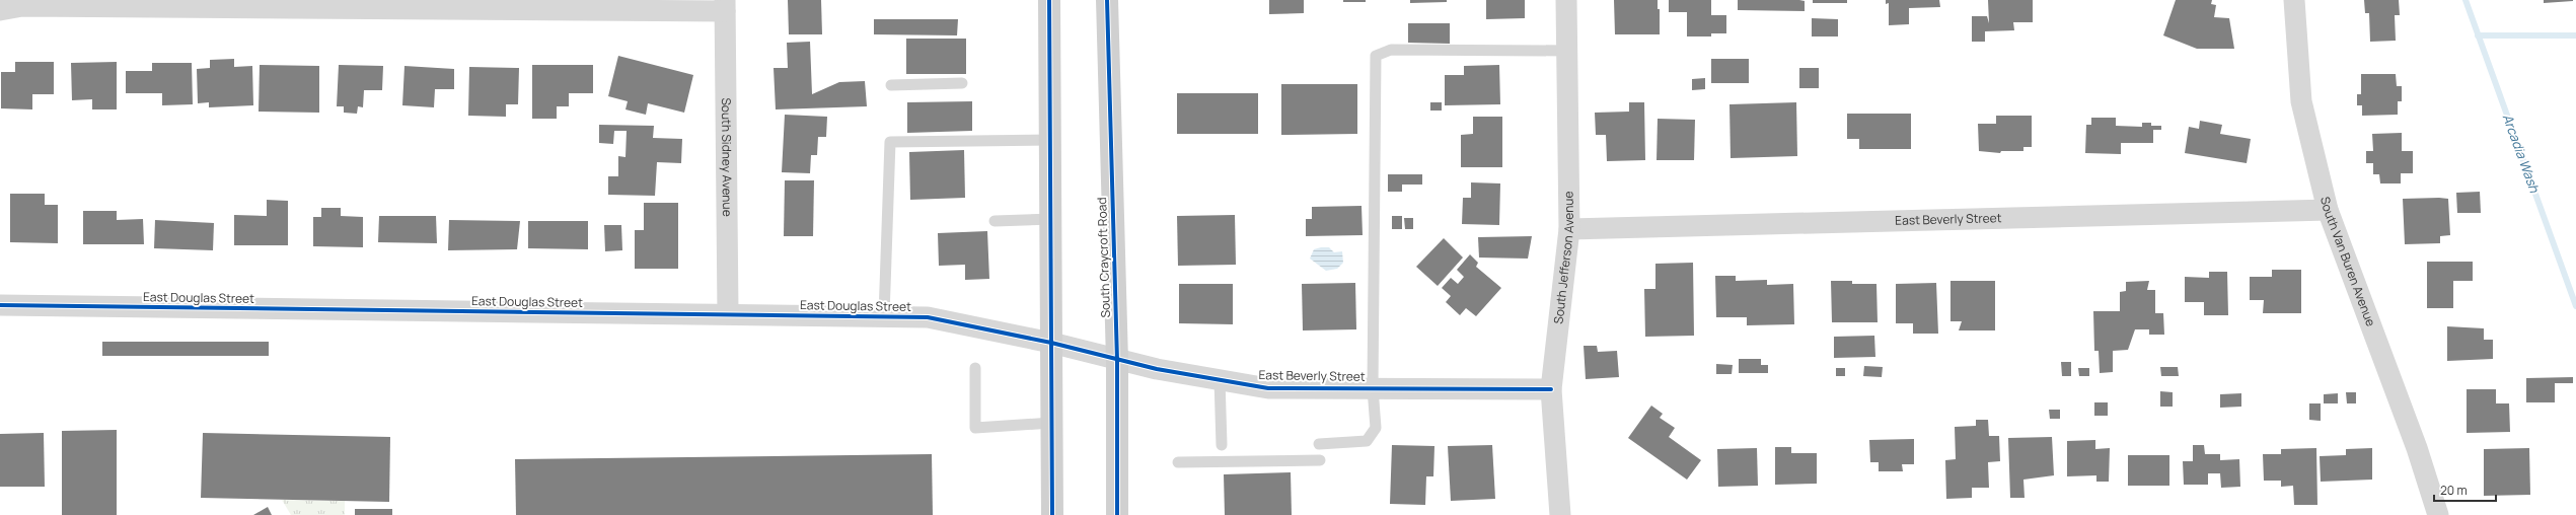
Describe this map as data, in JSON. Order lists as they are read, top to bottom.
{
  "streets": {
    "main road": ["South Craycroft Road"],
    "street": [
      "South Sidney Avenue",
      "East Beverly Street",
      "South Jefferson Avenue",
      "South Van Buren Avenue",
      "East Douglas Street"
    ]
  },
  "crossings": [
    ["South Sidney Avenue", "East Douglas Street"],
    ["East Beverly Street", "South Craycroft Road"],
    ["East Beverly Street", "South Jefferson Avenue"],
    ["East Beverly Street", "South Van Buren Avenue"],
    ["East Beverly Street", "East Douglas Street"]
  ],
  "water": ["Arcadia Wash"],
  "scale_bar": "20 m"
}
